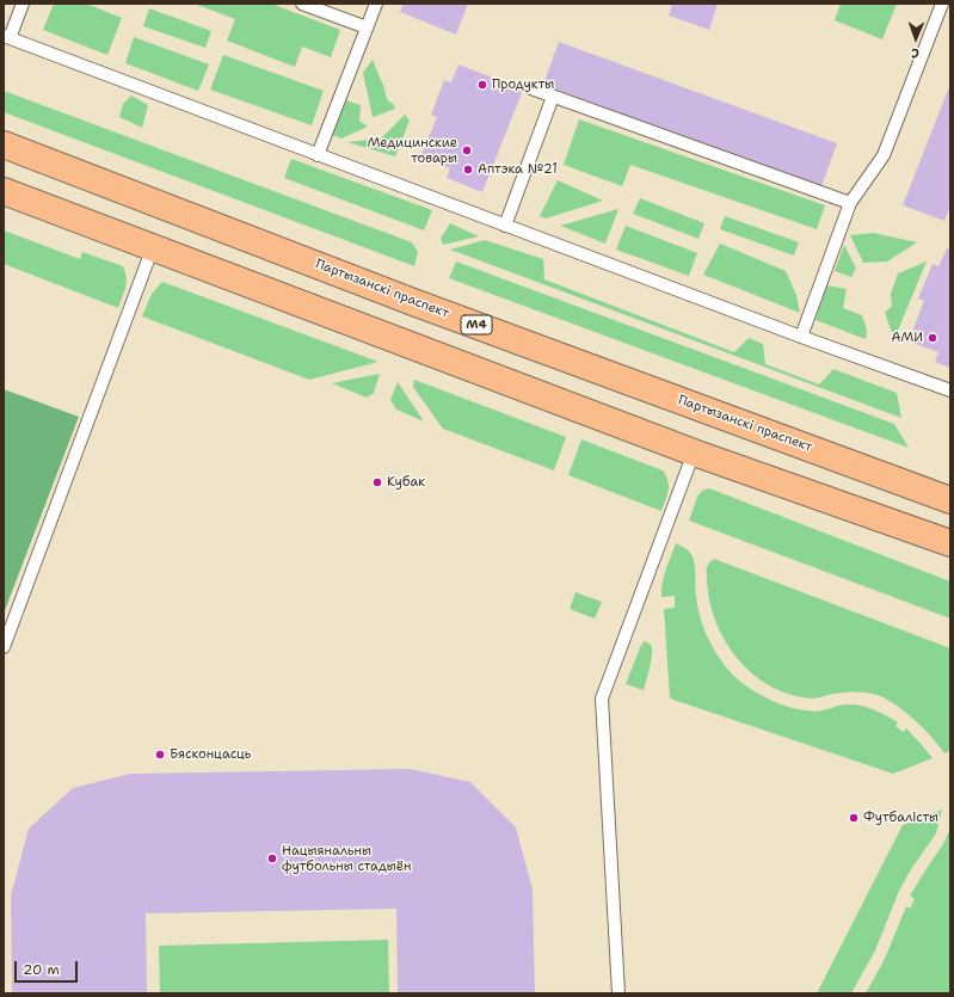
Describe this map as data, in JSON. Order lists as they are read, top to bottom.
{
  "streets": {
    "main road": ["Партызанскі праспект", "М4"]
  },
  "places": [
    "Продукты",
    "Медицинские товары",
    "Аптэка №21",
    "АМИ",
    "Кубак",
    "Бясконцасць",
    "Футбалісты",
    "Нацыянальны футбольны стадыён"
  ],
  "scale_bar": "20 m",
  "north": "bottom"
}
